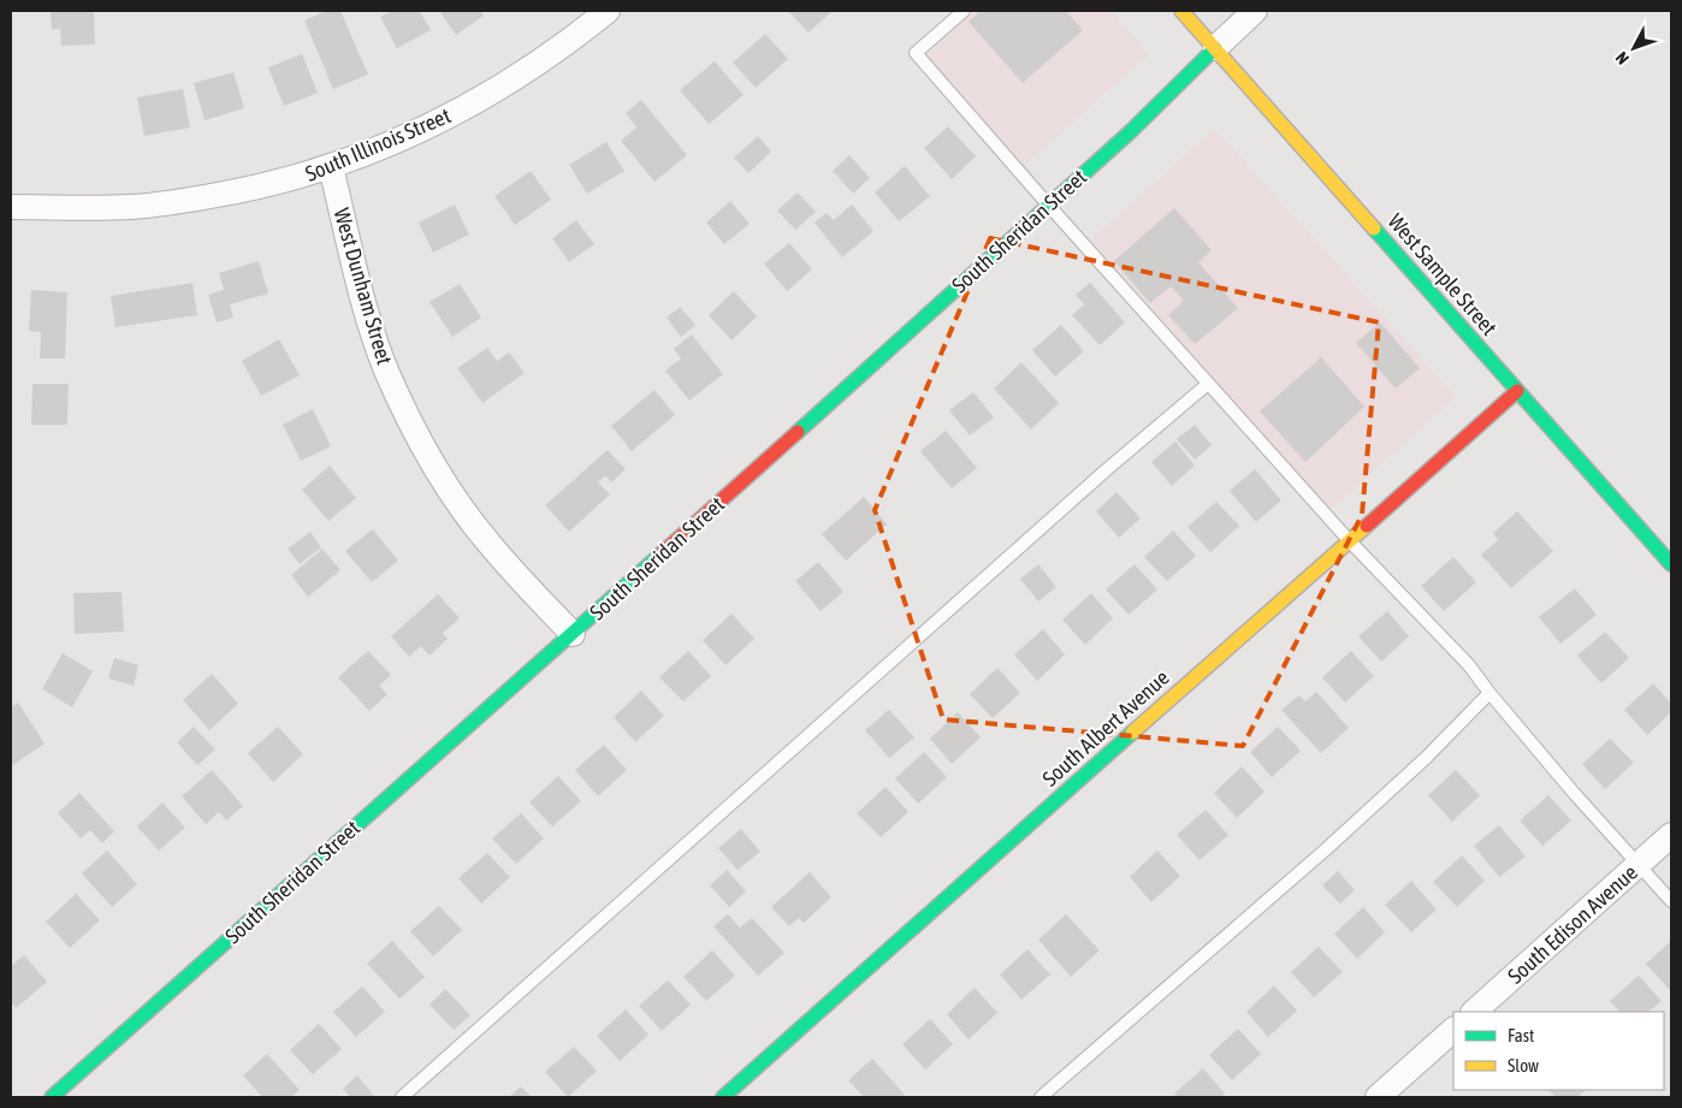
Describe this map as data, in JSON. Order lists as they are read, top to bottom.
{
  "streets": {
    "street": [
      "South Illinois Street",
      "South Sheridan Street",
      "West Sample Street",
      "West Dunham Street",
      "South Albert Avenue",
      "South Edison Avenue"
    ]
  },
  "crossings": [
    ["South Illinois Street", "West Dunham Street"],
    ["South Sheridan Street", "West Sample Street"],
    ["South Sheridan Street", "West Dunham Street"],
    ["West Sample Street", "South Albert Avenue"]
  ],
  "legend": ["Fast", "Slow"],
  "north": "bottom left"
}
